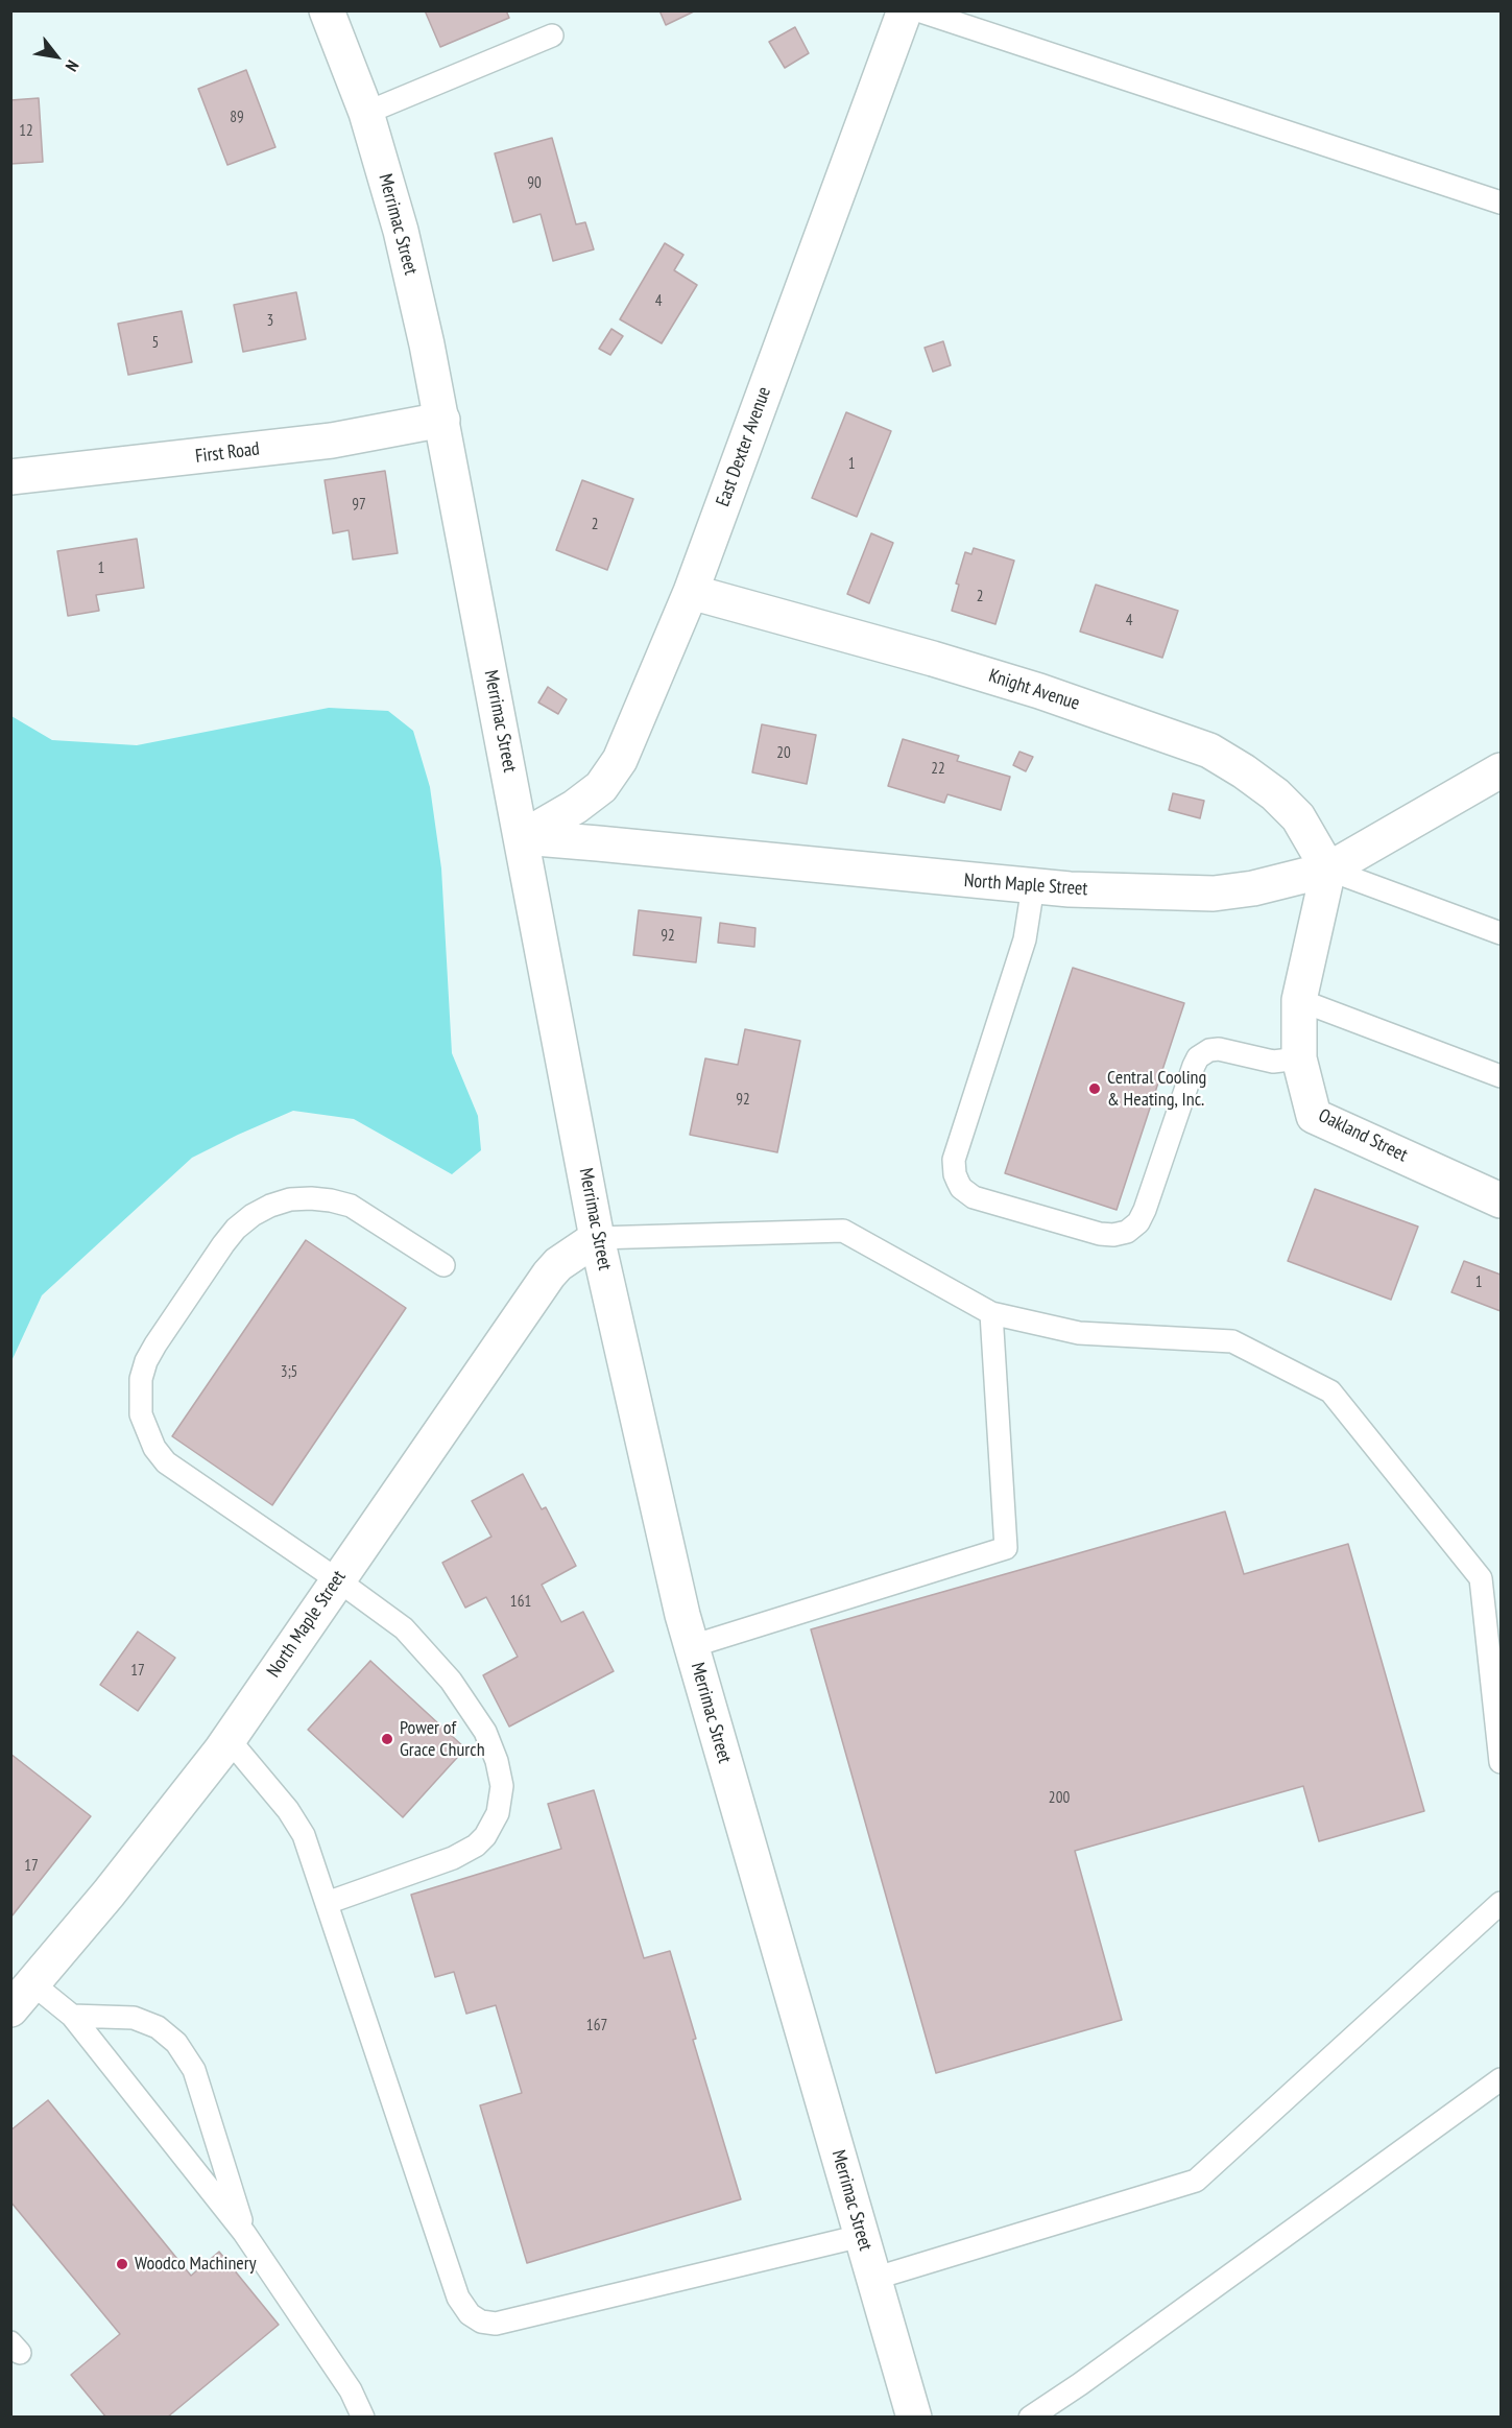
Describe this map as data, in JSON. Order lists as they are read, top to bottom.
{
  "streets": {
    "street": [
      "Merrimac Street",
      "East Dexter Avenue",
      "First Road",
      "Knight Avenue",
      "North Maple Street",
      "Oakland Street"
    ]
  },
  "crossings": [
    ["Merrimac Street", "East Dexter Avenue"],
    ["Merrimac Street", "First Road"],
    ["Merrimac Street", "North Maple Street"],
    ["East Dexter Avenue", "Knight Avenue"],
    ["East Dexter Avenue", "North Maple Street"],
    ["Knight Avenue", "North Maple Street"],
    ["Knight Avenue", "Oakland Street"],
    ["North Maple Street", "Oakland Street"]
  ],
  "places": ["Central Cooling & Heating, Inc.", "Power of Grace Church", "Woodco Machinery"],
  "house_numbers": [
    "89",
    "12",
    "90",
    "4",
    "3",
    "5",
    "1",
    "97",
    "2",
    "1",
    "2",
    "4",
    "20",
    "22",
    "92",
    "92",
    "1",
    "3;5",
    "161",
    "17",
    "200",
    "17",
    "167"
  ],
  "north": "bottom right"
}
